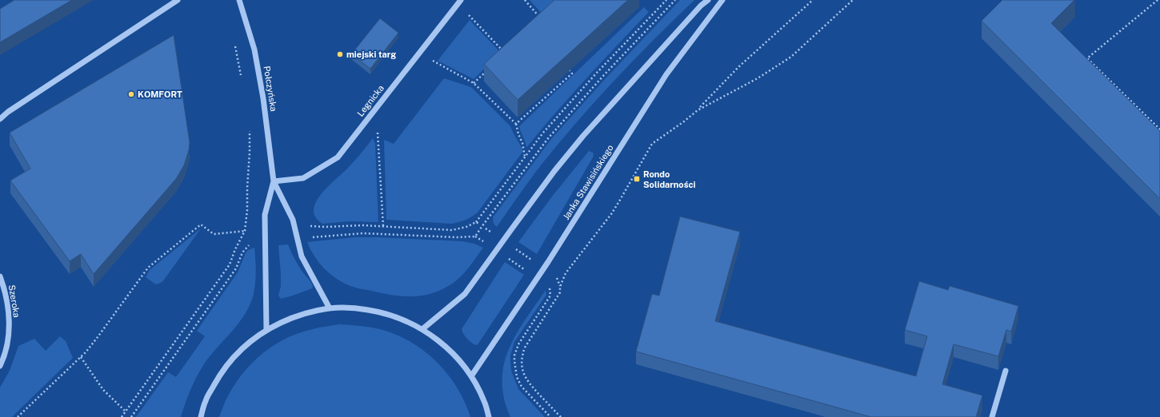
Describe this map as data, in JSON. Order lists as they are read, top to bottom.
{
  "streets": {
    "street": [
      "Połczyńska",
      "Legnicka",
      "Janka Stawisińskiego",
      "Szeroka"
    ]
  },
  "crossings": [
    ["Połczyńska", "Legnicka"]
  ],
  "places": {
    "other": ["miejski targ", "KOMFORT"],
    "transit": ["Rondo Solidarności"]
  }
}
